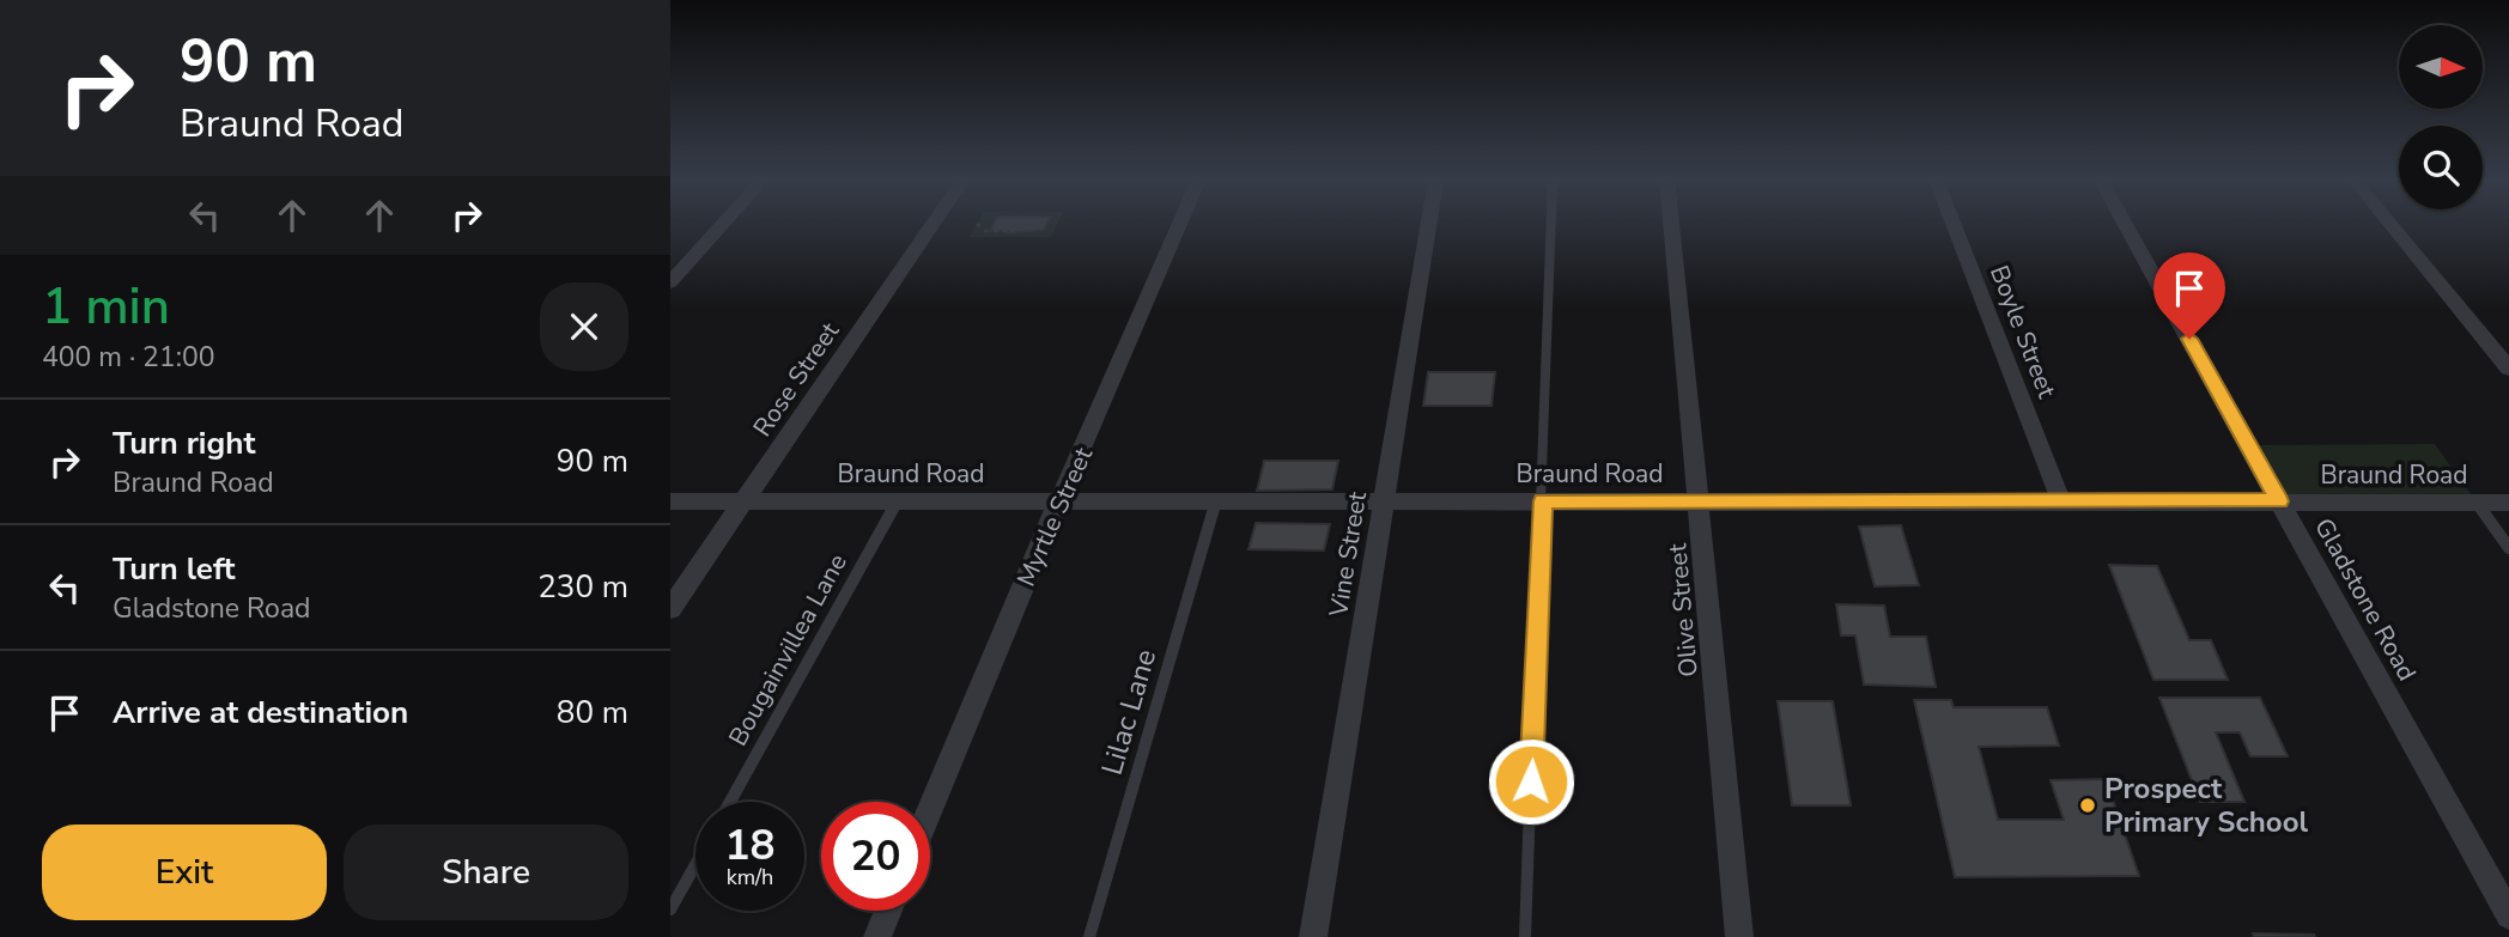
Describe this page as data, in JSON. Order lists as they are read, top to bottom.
{
  "streets": {
    "street": [
      "Boyle Street",
      "Rose Street",
      "Braund Road",
      "Myrtle Street",
      "Vine Street",
      "Gladstone Road",
      "Olive Street"
    ],
    "lane": ["Bougainvillea Lane", "Lilac Lane"]
  },
  "crossings": [
    ["Boyle Street", "Braund Road"],
    ["Rose Street", "Braund Road"],
    ["Braund Road", "Myrtle Street"],
    ["Braund Road", "Vine Street"],
    ["Braund Road", "Gladstone Road"],
    ["Braund Road", "Olive Street"],
    ["Braund Road", "Bougainvillea Lane"],
    ["Braund Road", "Lilac Lane"]
  ],
  "places": ["Prospect Primary School"],
  "north": "right",
  "page": {
    "turn": ["90 m", "Braund Road"],
    "heading": ["1 min", "400 m · 21:00"],
    "list": [
      {
        "name": "Turn right",
        "note": "Braund Road",
        "value": "90 m"
      },
      {
        "name": "Turn left",
        "note": "Gladstone Road",
        "value": "230 m"
      },
      {
        "name": "Arrive at destination",
        "value": "80 m"
      }
    ],
    "speed": "18 km/h",
    "limit": "20",
    "buttons": ["Exit", "Share"]
  }
}
